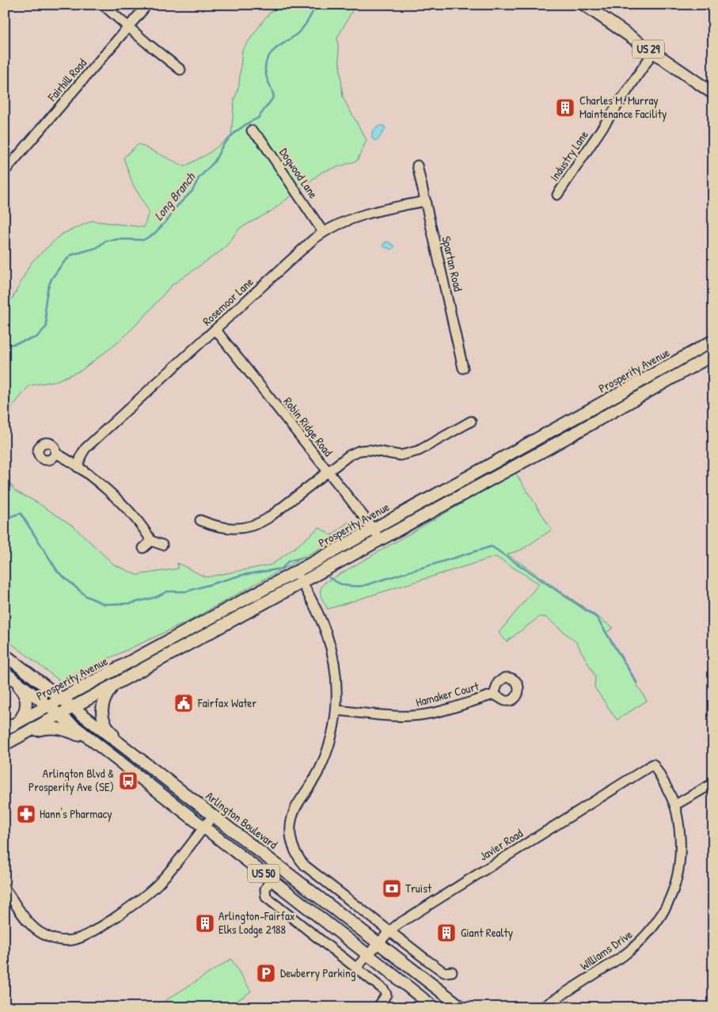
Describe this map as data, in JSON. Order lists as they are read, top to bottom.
{
  "streets": {
    "main road": [
      "US 29",
      "Prosperity Avenue",
      "Arlington Boulevard",
      "US 50"
    ],
    "street": [
      "Fairhill Road",
      "Industry Lane",
      "Dogwood Lane",
      "Spartan Road",
      "Rosemoor Lane",
      "Robin Ridge Road",
      "Hamaker Court",
      "Javier Road",
      "Williams Drive"
    ]
  },
  "crossings": [
    ["US 29", "Industry Lane"],
    ["Dogwood Lane", "Rosemoor Lane"],
    ["Spartan Road", "Rosemoor Lane"],
    ["Rosemoor Lane", "Robin Ridge Road"],
    ["Prosperity Avenue", "Robin Ridge Road"],
    ["Prosperity Avenue", "Arlington Boulevard"],
    ["Prosperity Avenue", "US 50"],
    ["Arlington Boulevard", "Javier Road"],
    ["Javier Road", "US 50"],
    ["Javier Road", "Williams Drive"]
  ],
  "water": ["Long Branch"],
  "places": {
    "building": ["Charles M. Murray Maintenance Facility", "Arlington-Fairfax Elks Lodge 2188", "Giant Realty"],
    "public building": ["Fairfax Water"],
    "bus stop": ["Arlington Blvd & Prosperity Ave (SE)"],
    "pharmacy": ["Hann's Pharmacy"],
    "bank": ["Truist"],
    "parking": ["Dewberry Parking"]
  }
}
